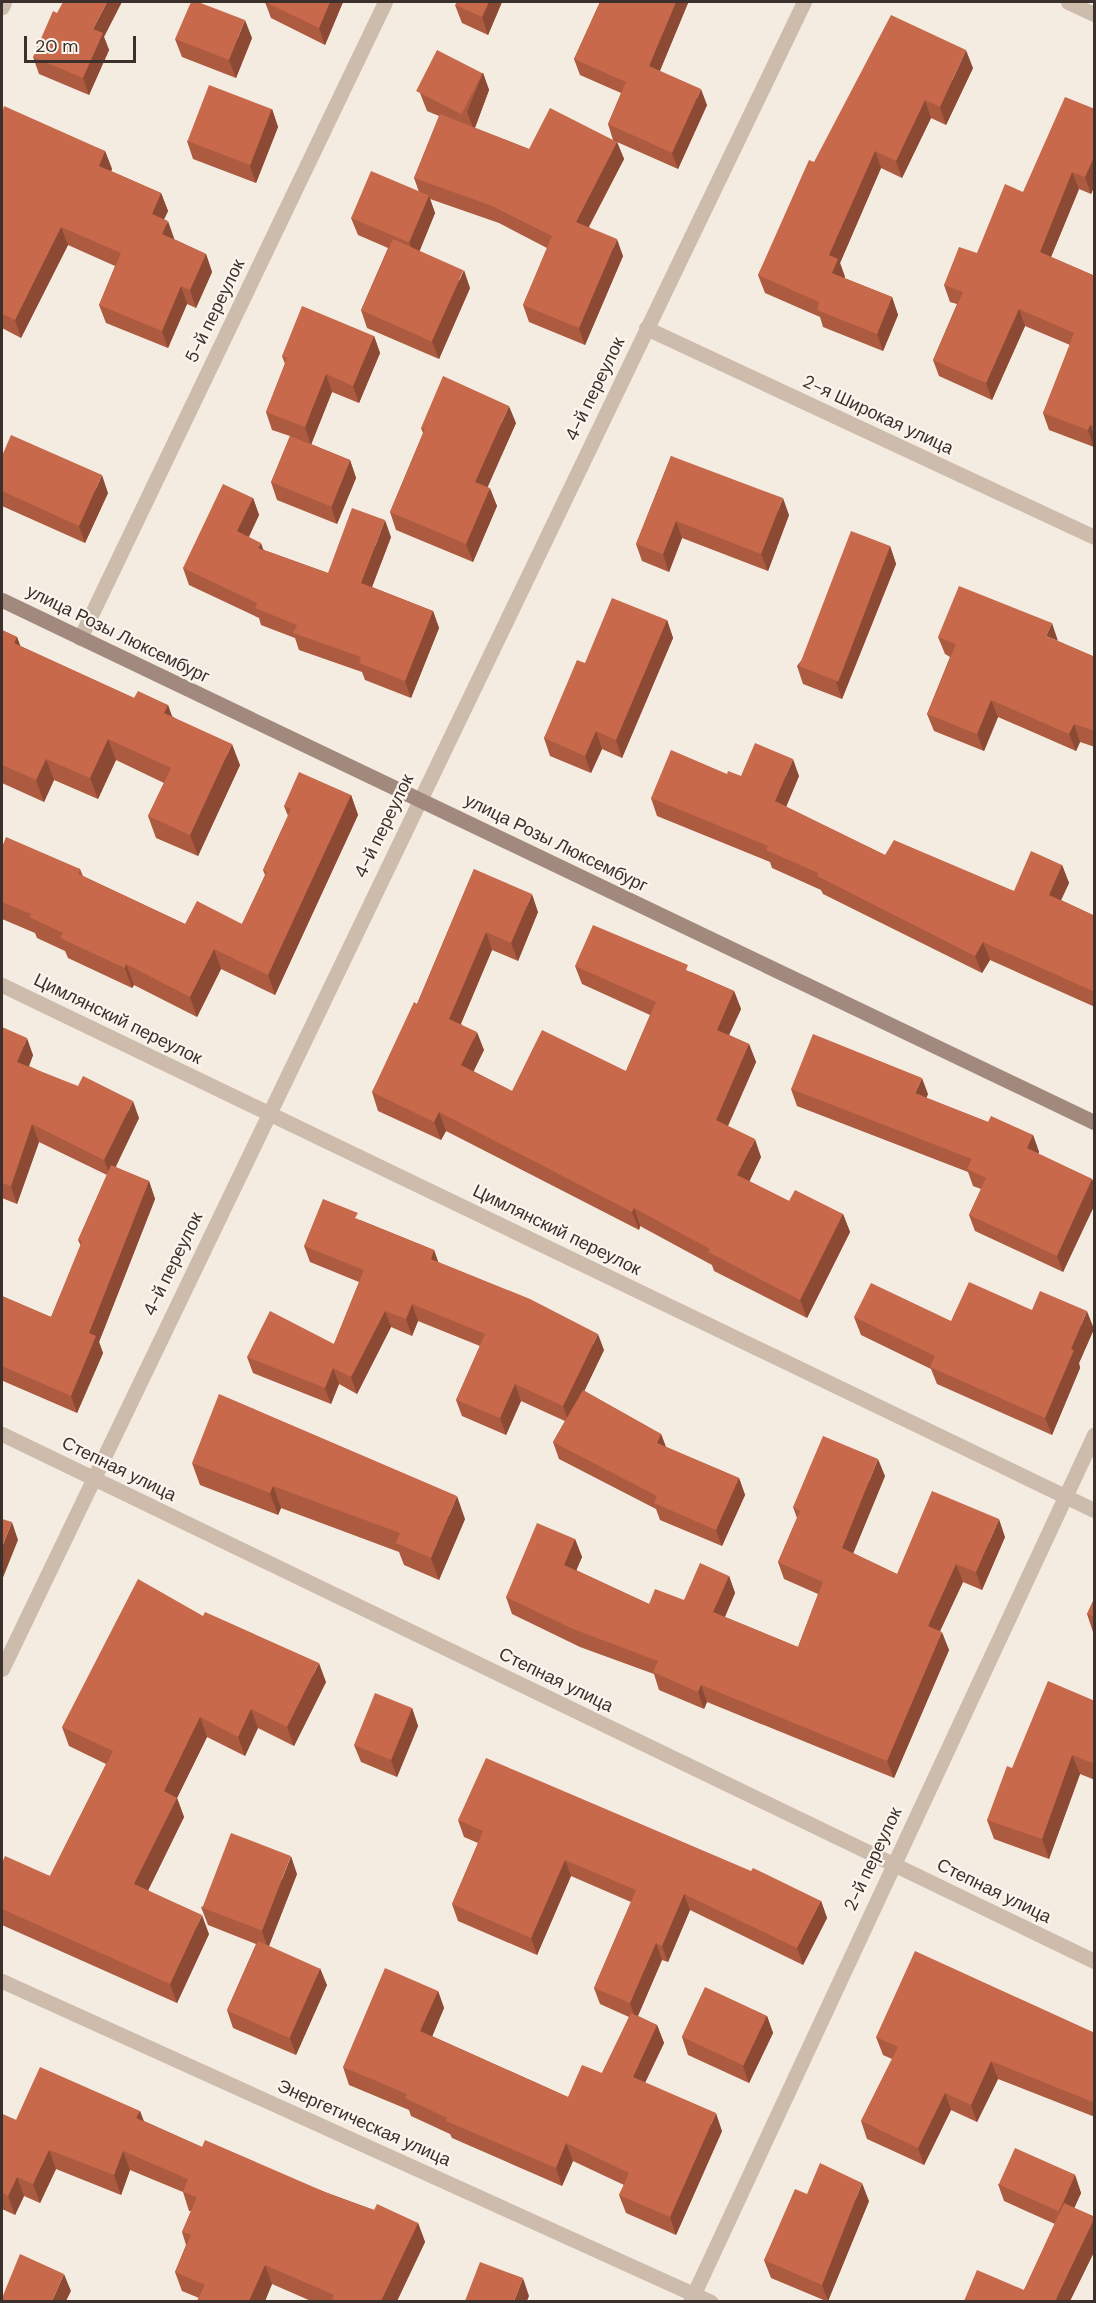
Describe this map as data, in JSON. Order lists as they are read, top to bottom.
{
  "streets": {
    "street": [
      "5-й переулок",
      "4-й переулок",
      "2-я Широкая улица",
      "улица Розы Люксембург",
      "Цимлянский переулок",
      "Степная улица",
      "2-й переулок",
      "Энергетическая улица"
    ]
  },
  "crossings": [
    ["5-й переулок", "улица Розы Люксембург"],
    ["4-й переулок", "2-я Широкая улица"],
    ["4-й переулок", "улица Розы Люксембург"],
    ["4-й переулок", "Цимлянский переулок"],
    ["4-й переулок", "Степная улица"],
    ["Цимлянский переулок", "2-й переулок"],
    ["Степная улица", "2-й переулок"],
    ["2-й переулок", "Энергетическая улица"]
  ],
  "scale_bar": "20 m"
}
